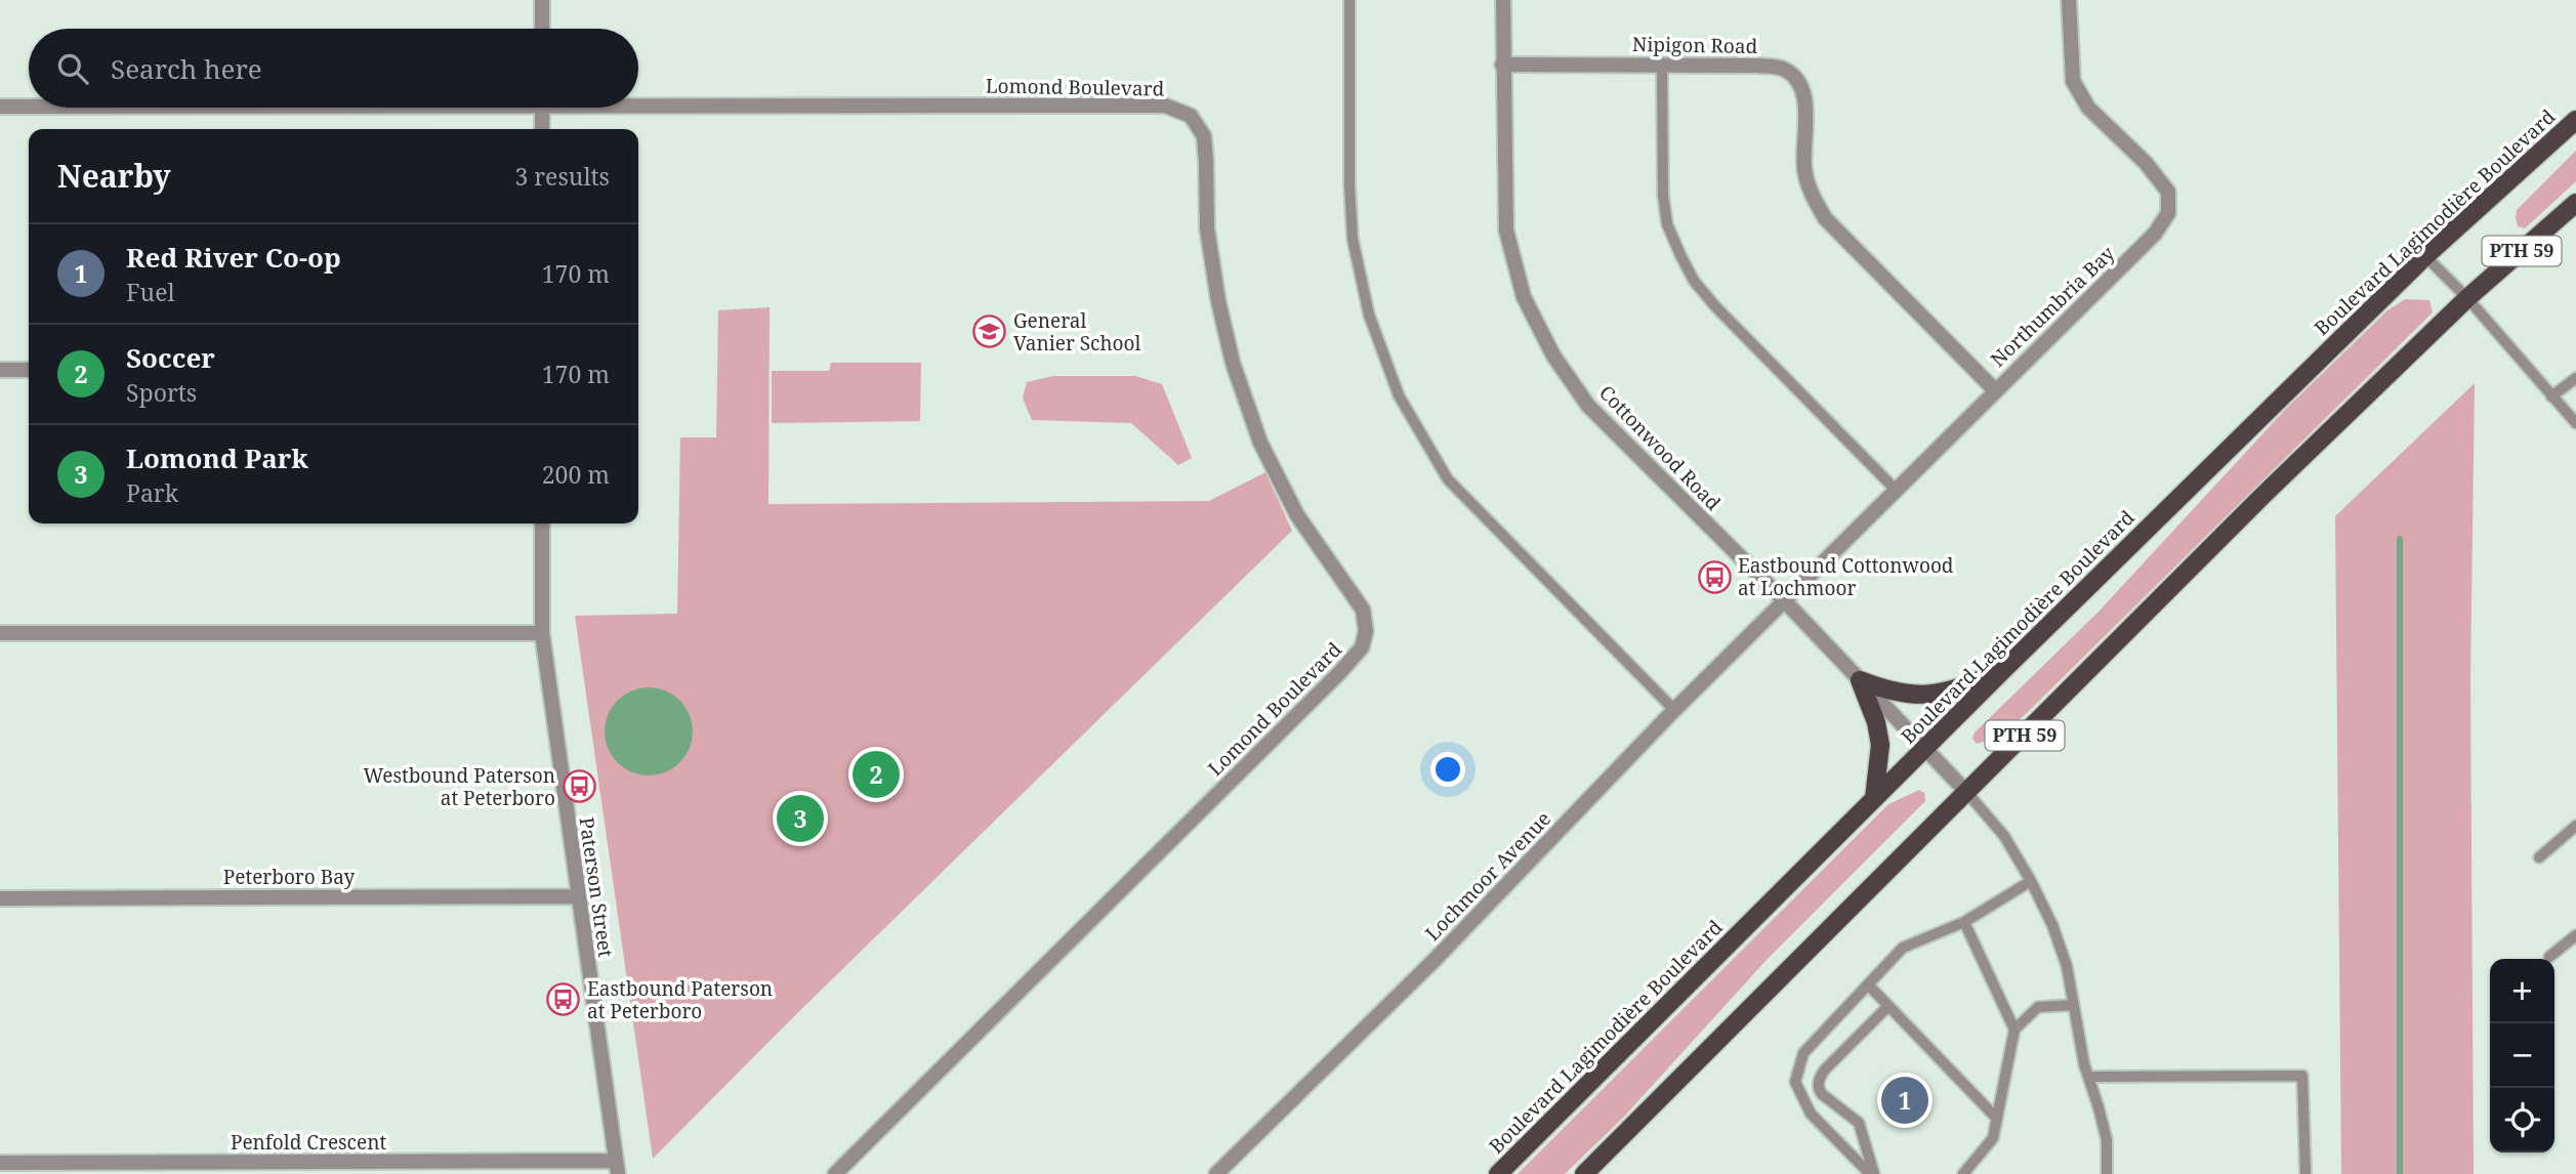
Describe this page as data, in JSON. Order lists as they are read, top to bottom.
{
  "streets": {
    "main road": ["Boulevard Lagimodière Boulevard", "PTH 59"],
    "street": [
      "Nipigon Road",
      "Lomond Boulevard",
      "Northumbria Bay",
      "Cottonwood Road",
      "Lochmoor Avenue",
      "Peterboro Bay",
      "Paterson Street",
      "Penfold Crescent"
    ]
  },
  "crossings": [
    ["Nipigon Road", "Northumbria Bay"],
    ["Nipigon Road", "Cottonwood Road"],
    ["Boulevard Lagimodière Boulevard", "Cottonwood Road"],
    ["PTH 59", "Cottonwood Road"],
    ["Northumbria Bay", "Cottonwood Road"],
    ["Northumbria Bay", "Lochmoor Avenue"],
    ["Cottonwood Road", "Lochmoor Avenue"],
    ["Peterboro Bay", "Paterson Street"],
    ["Paterson Street", "Penfold Crescent"]
  ],
  "places": {
    "school or university": ["General Vanier School"],
    "bus stop": ["Eastbound Cottonwood at Lochmoor", "Westbound Paterson at Peterboro", "Eastbound Paterson at Peterboro"]
  },
  "page": {
    "search": "Search here",
    "heading": ["Nearby", "3 results"],
    "list": [
      {
        "mark": "1",
        "name": "Red River Co-op",
        "note": "Fuel",
        "value": "170 m"
      },
      {
        "mark": "2",
        "name": "Soccer",
        "note": "Sports",
        "value": "170 m"
      },
      {
        "mark": "3",
        "name": "Lomond Park",
        "note": "Park",
        "value": "200 m"
      }
    ],
    "pins": ["2", "3", "1"],
    "map_buttons": ["+", "−"]
  }
}
